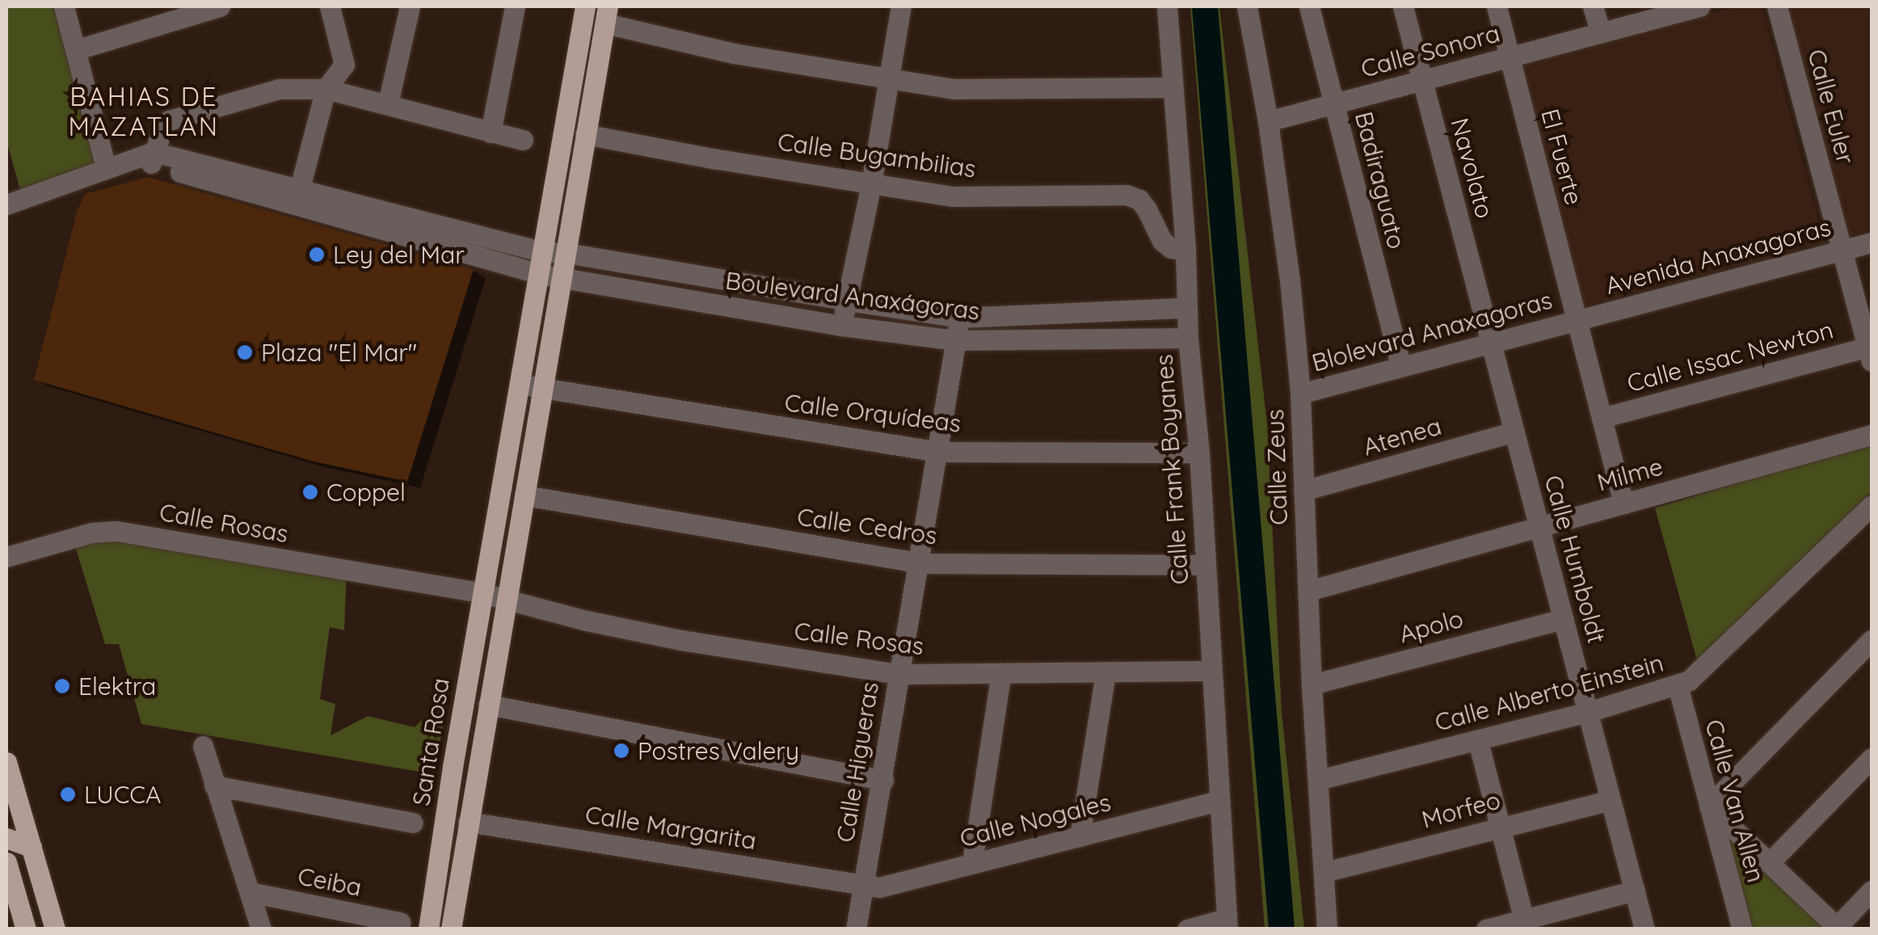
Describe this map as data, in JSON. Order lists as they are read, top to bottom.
{
  "streets": {
    "main road": ["Santa Rosa"],
    "street": [
      "Calle Sonora",
      "Calle Euler",
      "Calle Bugambilias",
      "El Fuerte",
      "Navolato",
      "Badiraguato",
      "Avenida Anaxagoras",
      "Boulevard Anaxágoras",
      "Blolevard Anaxagoras",
      "Calle Issac Newton",
      "Calle Orquídeas",
      "Atenea",
      "Calle Zeus",
      "Calle Frank Boyanes",
      "Milme",
      "Calle Rosas",
      "Calle Cedros",
      "Calle Humboldt",
      "Apolo",
      "Calle Alberto Einstein",
      "Calle Higueras",
      "Calle Van Allen",
      "Morfeo",
      "Calle Nogales",
      "Calle Margarita",
      "Ceiba"
    ]
  },
  "crossings": [
    ["Calle Sonora", "El Fuerte"],
    ["Calle Sonora", "Navolato"],
    ["Calle Sonora", "Badiraguato"],
    ["Calle Sonora", "Calle Zeus"],
    ["Calle Euler", "Avenida Anaxagoras"],
    ["Calle Euler", "Calle Issac Newton"],
    ["Calle Bugambilias", "Calle Frank Boyanes"],
    ["El Fuerte", "Avenida Anaxagoras"],
    ["El Fuerte", "Blolevard Anaxagoras"],
    ["El Fuerte", "Calle Issac Newton"],
    ["El Fuerte", "Milme"],
    ["Navolato", "Blolevard Anaxagoras"],
    ["Navolato", "Calle Humboldt"],
    ["Badiraguato", "Blolevard Anaxagoras"],
    ["Avenida Anaxagoras", "Blolevard Anaxagoras"],
    ["Boulevard Anaxágoras", "Calle Frank Boyanes"],
    ["Boulevard Anaxágoras", "Santa Rosa"],
    ["Boulevard Anaxágoras", "Calle Higueras"],
    ["Blolevard Anaxagoras", "Calle Zeus"],
    ["Blolevard Anaxagoras", "Calle Humboldt"],
    ["Calle Orquídeas", "Calle Frank Boyanes"],
    ["Calle Orquídeas", "Santa Rosa"],
    ["Calle Orquídeas", "Calle Higueras"],
    ["Atenea", "Calle Zeus"],
    ["Atenea", "Calle Humboldt"],
    ["Calle Zeus", "Milme"],
    ["Calle Zeus", "Apolo"],
    ["Calle Zeus", "Calle Alberto Einstein"],
    ["Calle Zeus", "Morfeo"],
    ["Calle Frank Boyanes", "Calle Rosas"],
    ["Calle Frank Boyanes", "Calle Cedros"],
    ["Calle Frank Boyanes", "Calle Nogales"],
    ["Milme", "Calle Humboldt"],
    ["Calle Rosas", "Santa Rosa"],
    ["Calle Rosas", "Calle Higueras"],
    ["Calle Cedros", "Calle Higueras"],
    ["Calle Humboldt", "Apolo"],
    ["Calle Humboldt", "Calle Alberto Einstein"],
    ["Calle Humboldt", "Morfeo"],
    ["Calle Alberto Einstein", "Calle Van Allen"],
    ["Calle Higueras", "Calle Nogales"],
    ["Calle Higueras", "Calle Margarita"],
    ["Calle Nogales", "Calle Margarita"]
  ],
  "districts": ["BAHIAS DE MAZATLAN"],
  "places": [
    "Ley del Mar",
    "Plaza \"El Mar\"",
    "Coppel",
    "Elektra",
    "Postres Valery",
    "LUCCA"
  ]
}
